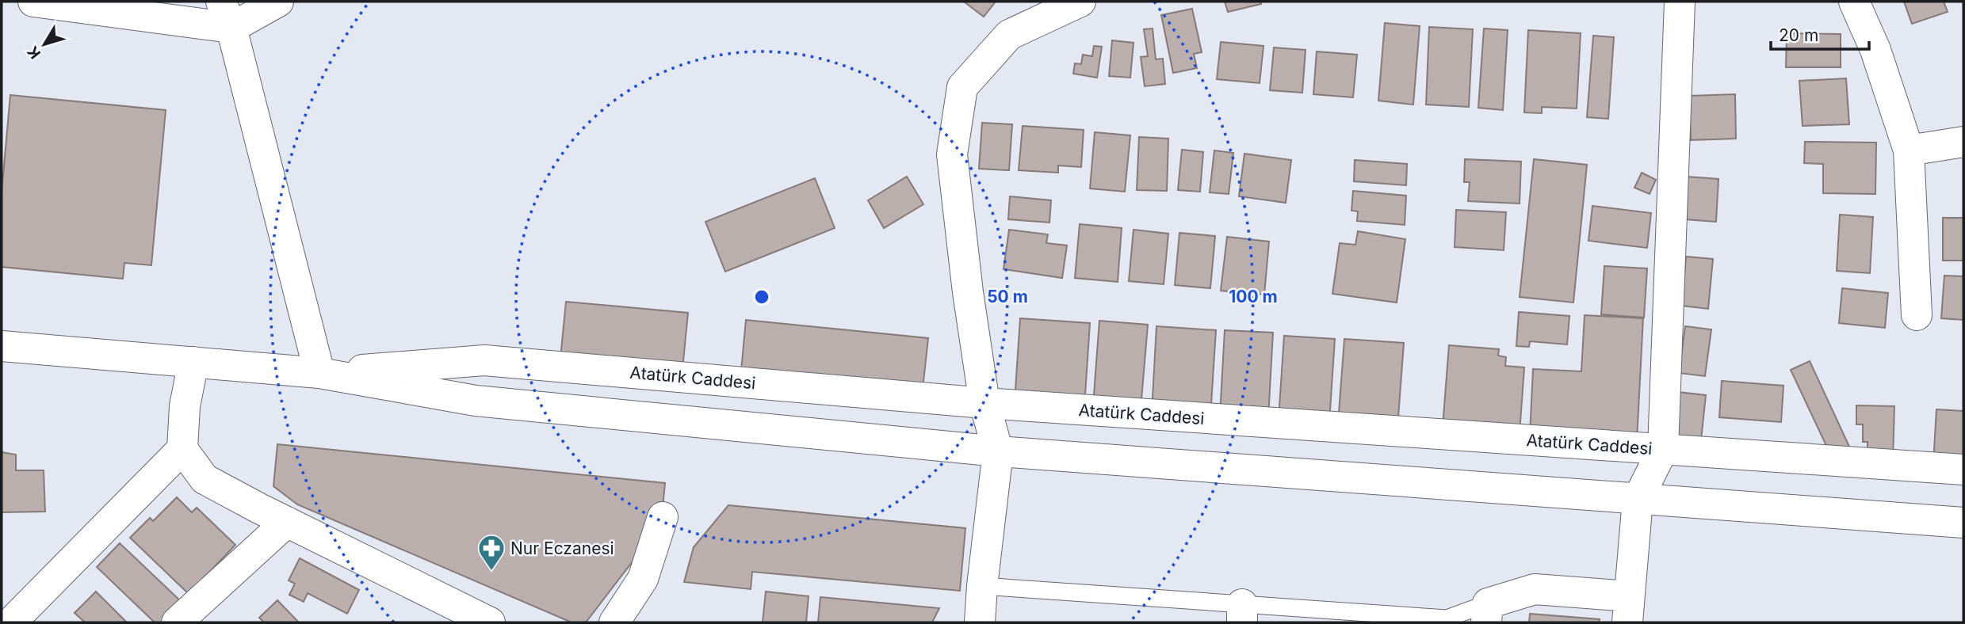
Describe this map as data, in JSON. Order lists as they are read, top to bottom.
{
  "streets": {
    "main road": ["Atatürk Caddesi"]
  },
  "places": {
    "pharmacy": ["Nur Eczanesi"]
  },
  "scale_bar": "20 m",
  "north": "bottom left",
  "rings": ["50 m", "100 m"]
}
